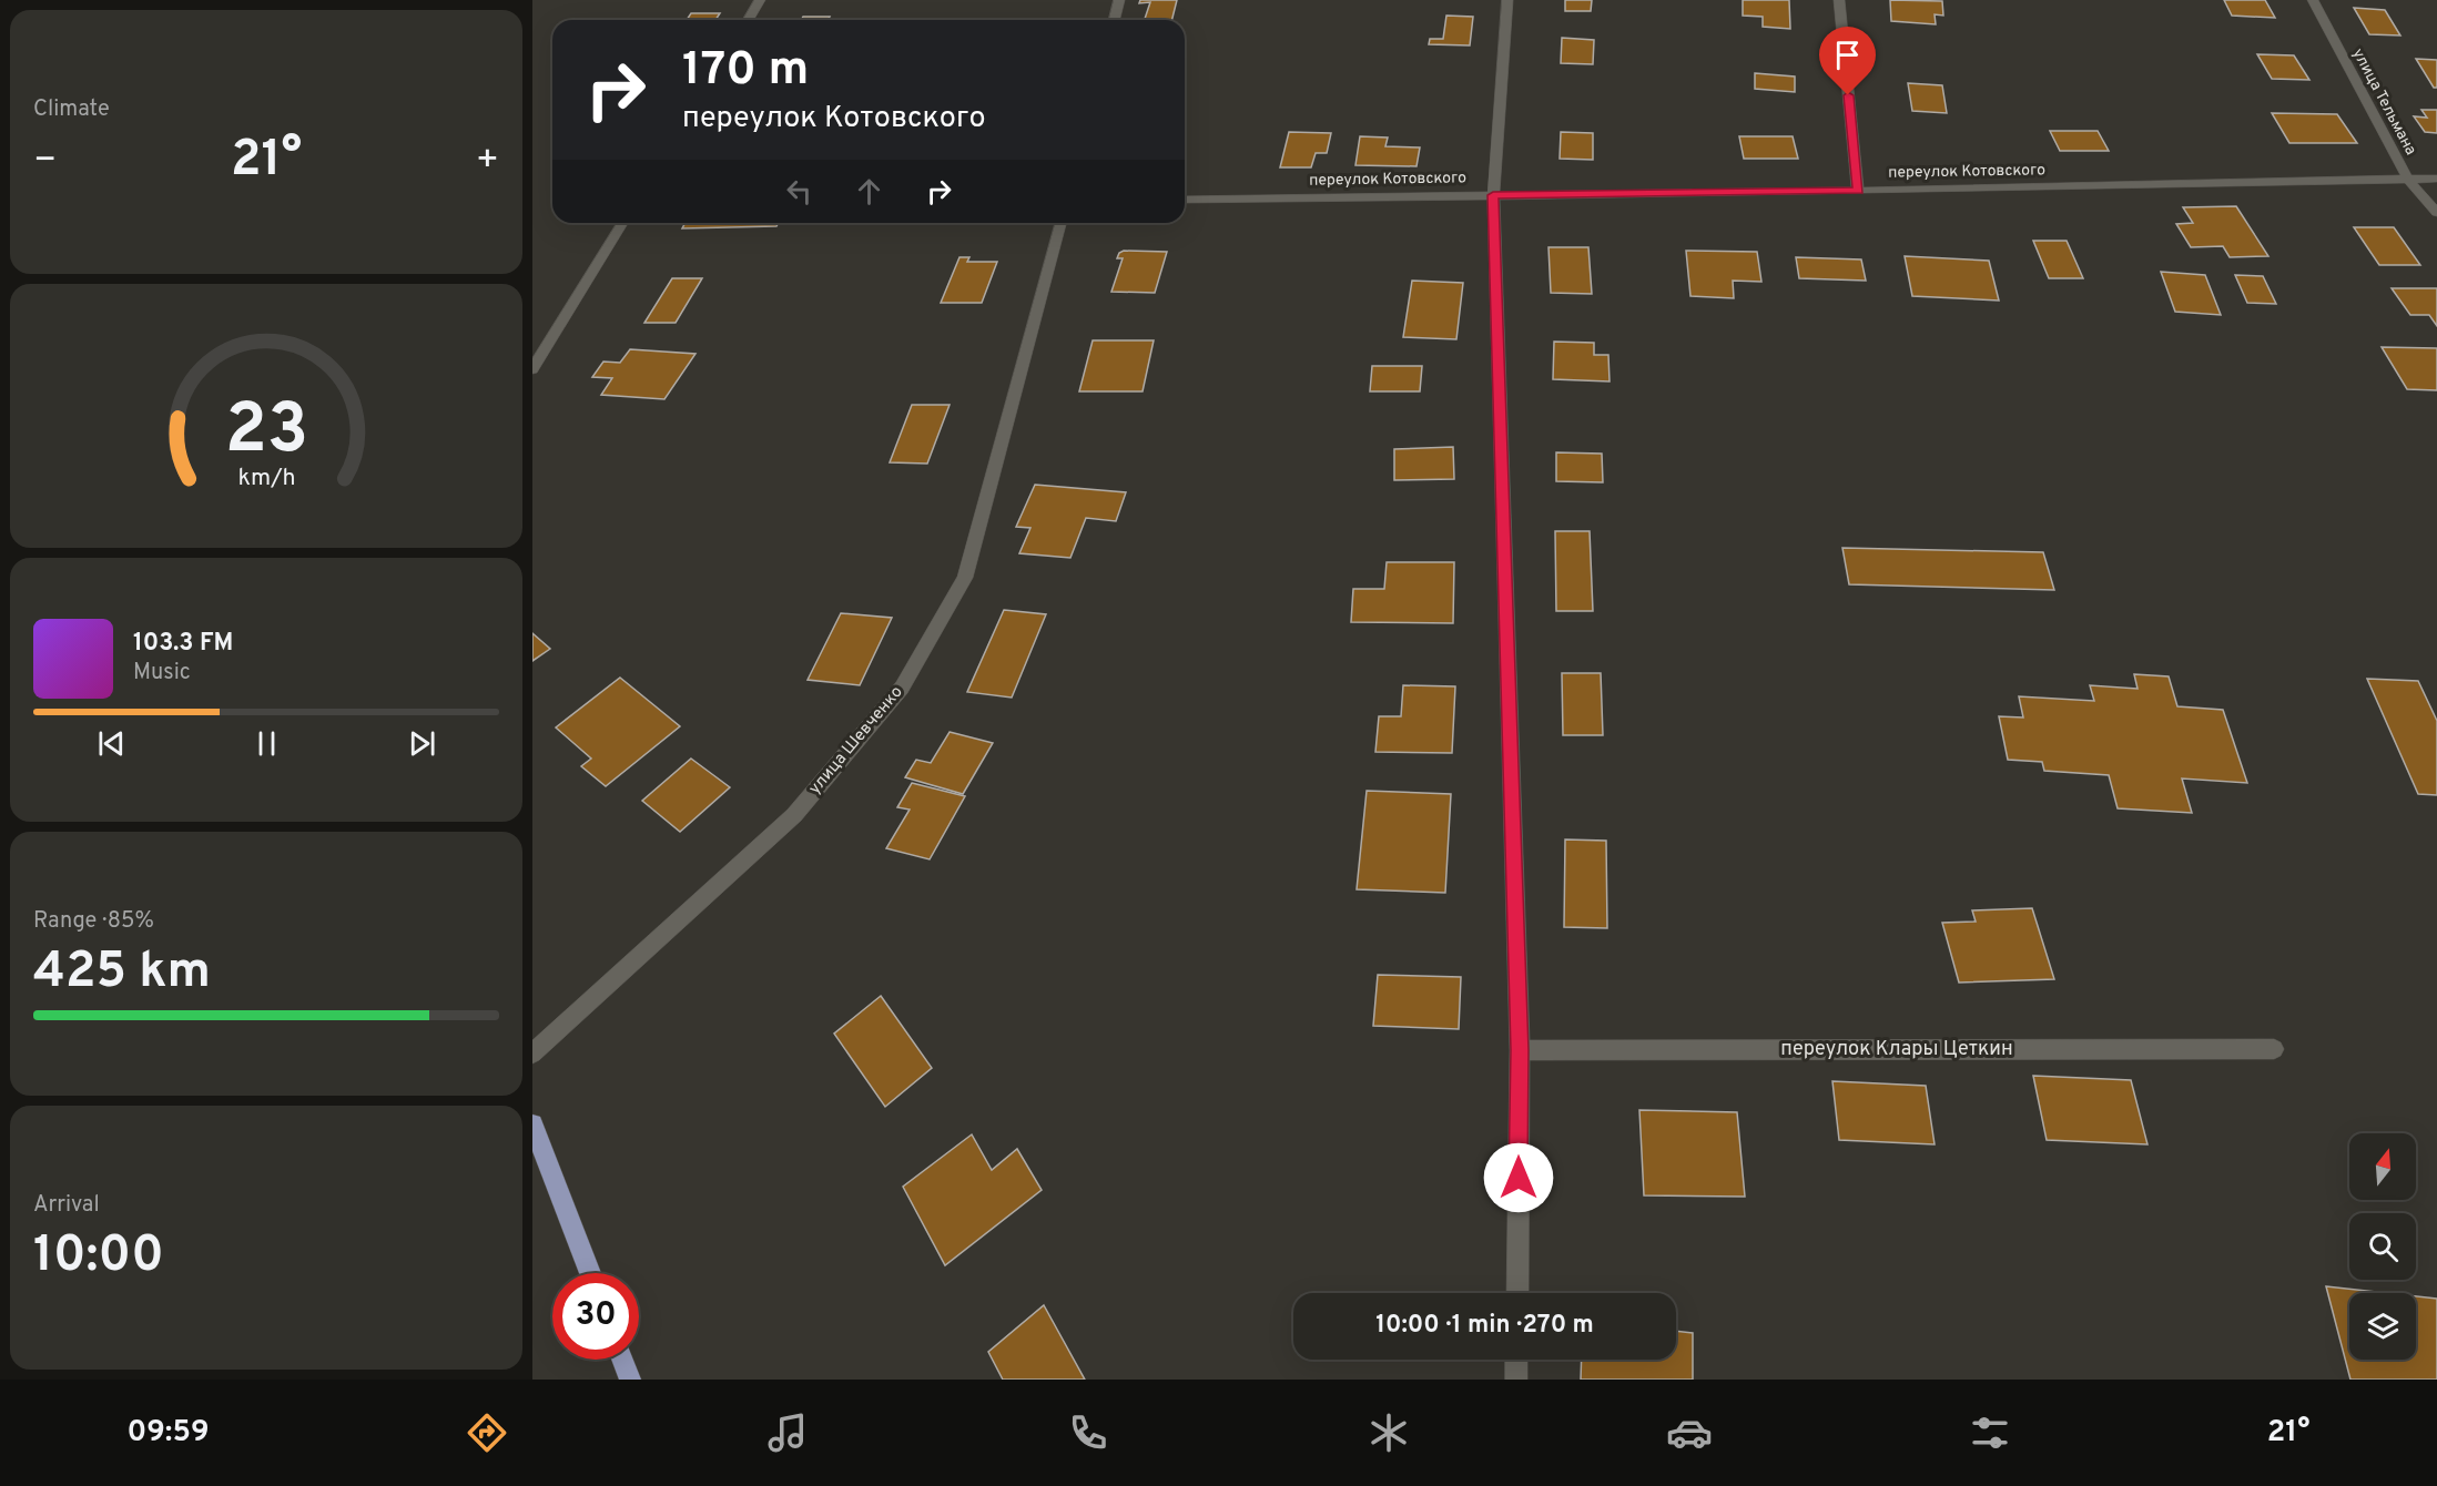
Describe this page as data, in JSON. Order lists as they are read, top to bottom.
{
  "streets": {
    "street": [
      "улица Тельмана",
      "переулок Котовского",
      "улица Шевченко",
      "переулок Клары Цеткин"
    ]
  },
  "crossings": [
    ["улица Тельмана", "переулок Котовского"]
  ],
  "north": "top",
  "page": {
    "tile": [
      "Climate",
      ["Range · 85%", "425 km"],
      ["Arrival", "10:00"]
    ],
    "turn": ["170 m", "переулок Котовского"],
    "heat": ["−", "21°", "+"],
    "song": ["103.3 FM", "Music"],
    "limit": "30",
    "trip": "10:00 · 1 min · 270 m",
    "tabs": ["09:59", "21°"],
    "gauge": ["23", "km/h"]
  }
}
